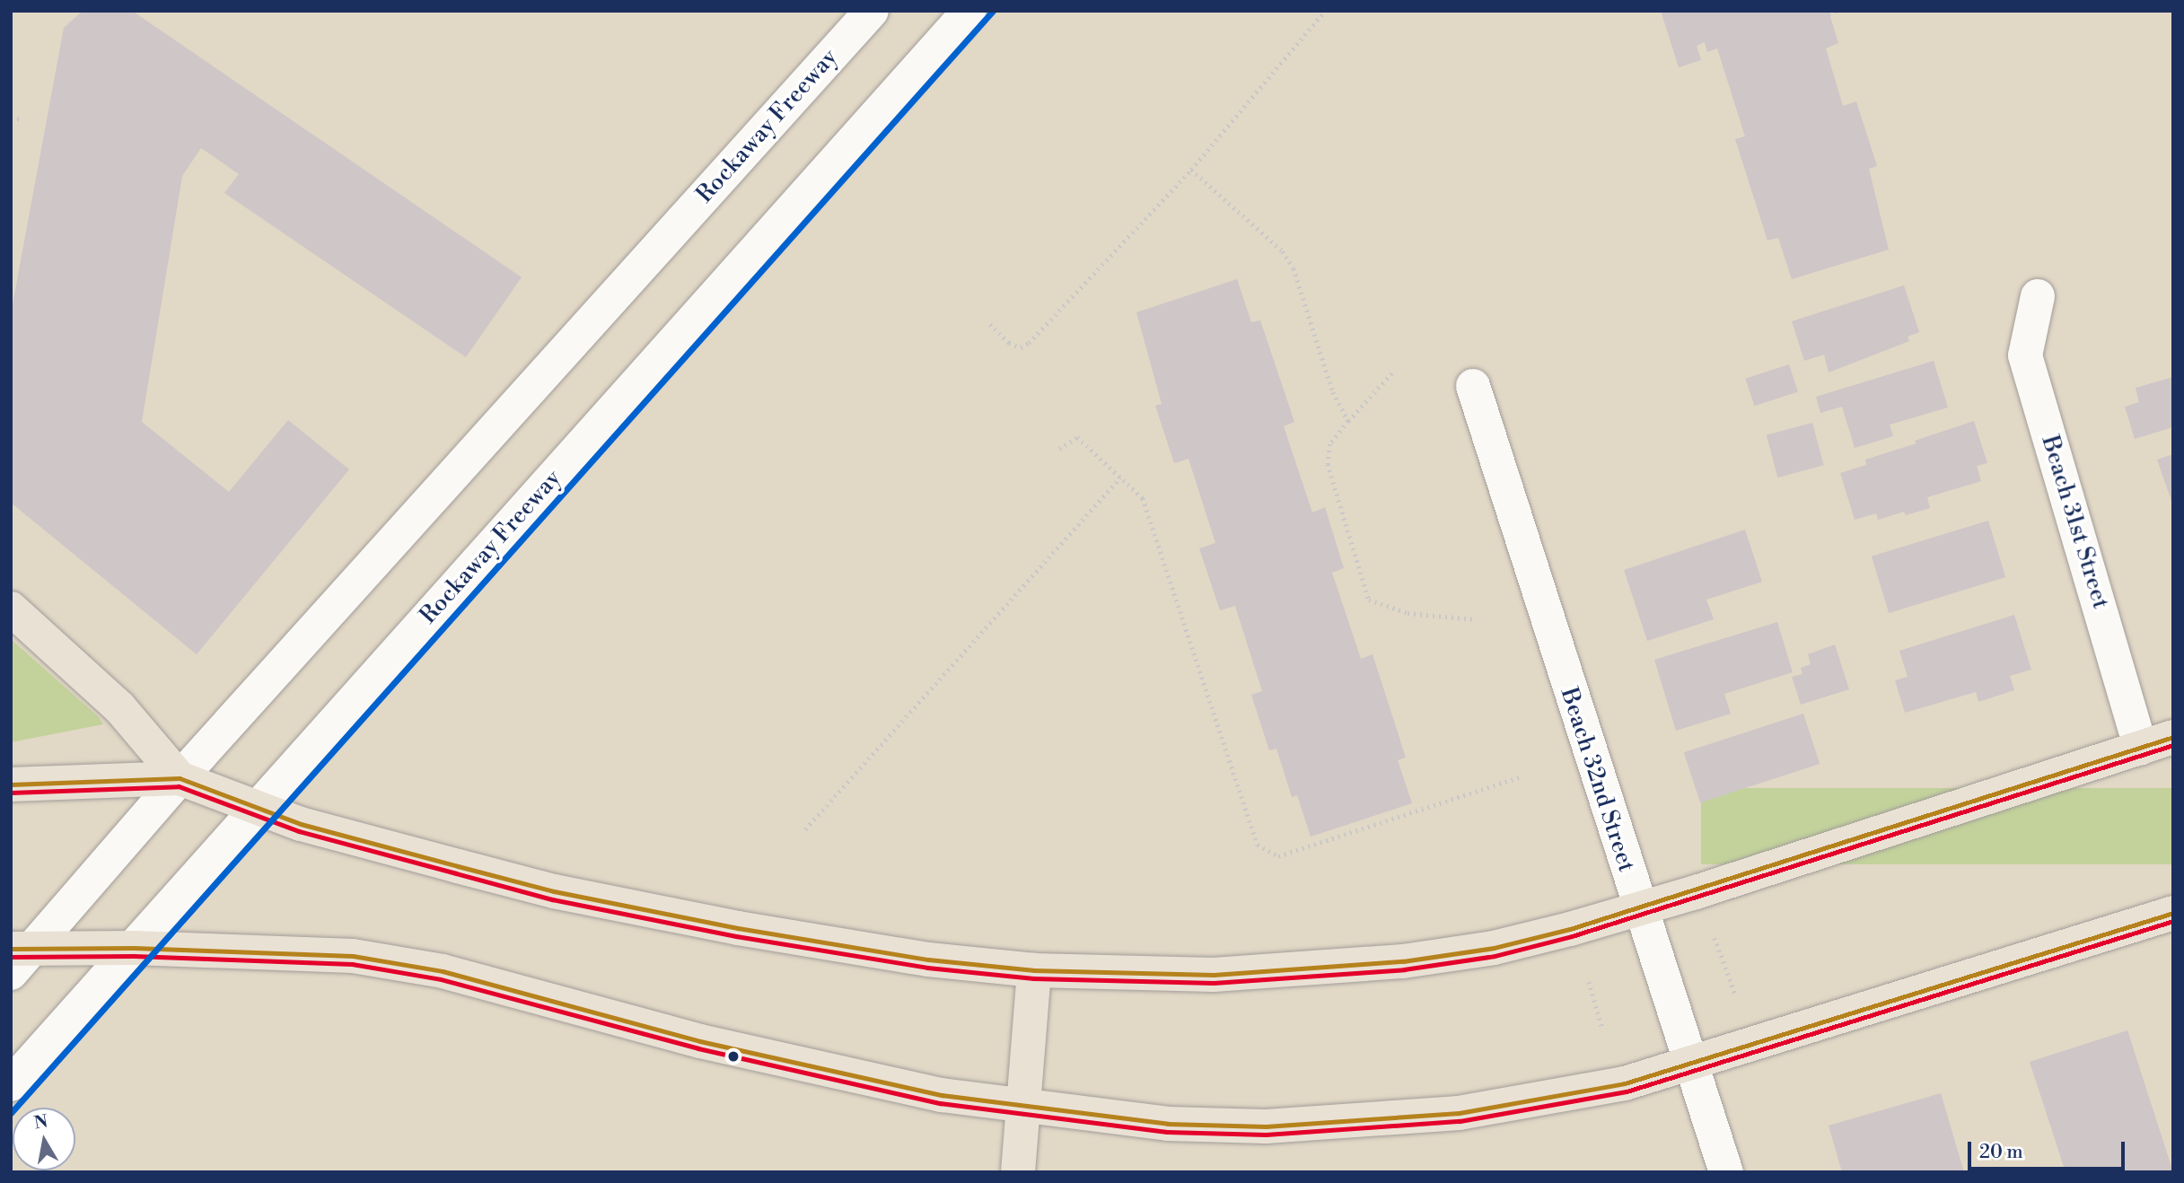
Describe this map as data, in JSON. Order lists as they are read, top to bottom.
{
  "streets": {
    "street": ["Rockaway Freeway", "Beach 31st Street", "Beach 32nd Street"]
  },
  "scale_bar": "20 m",
  "north": "top"
}
